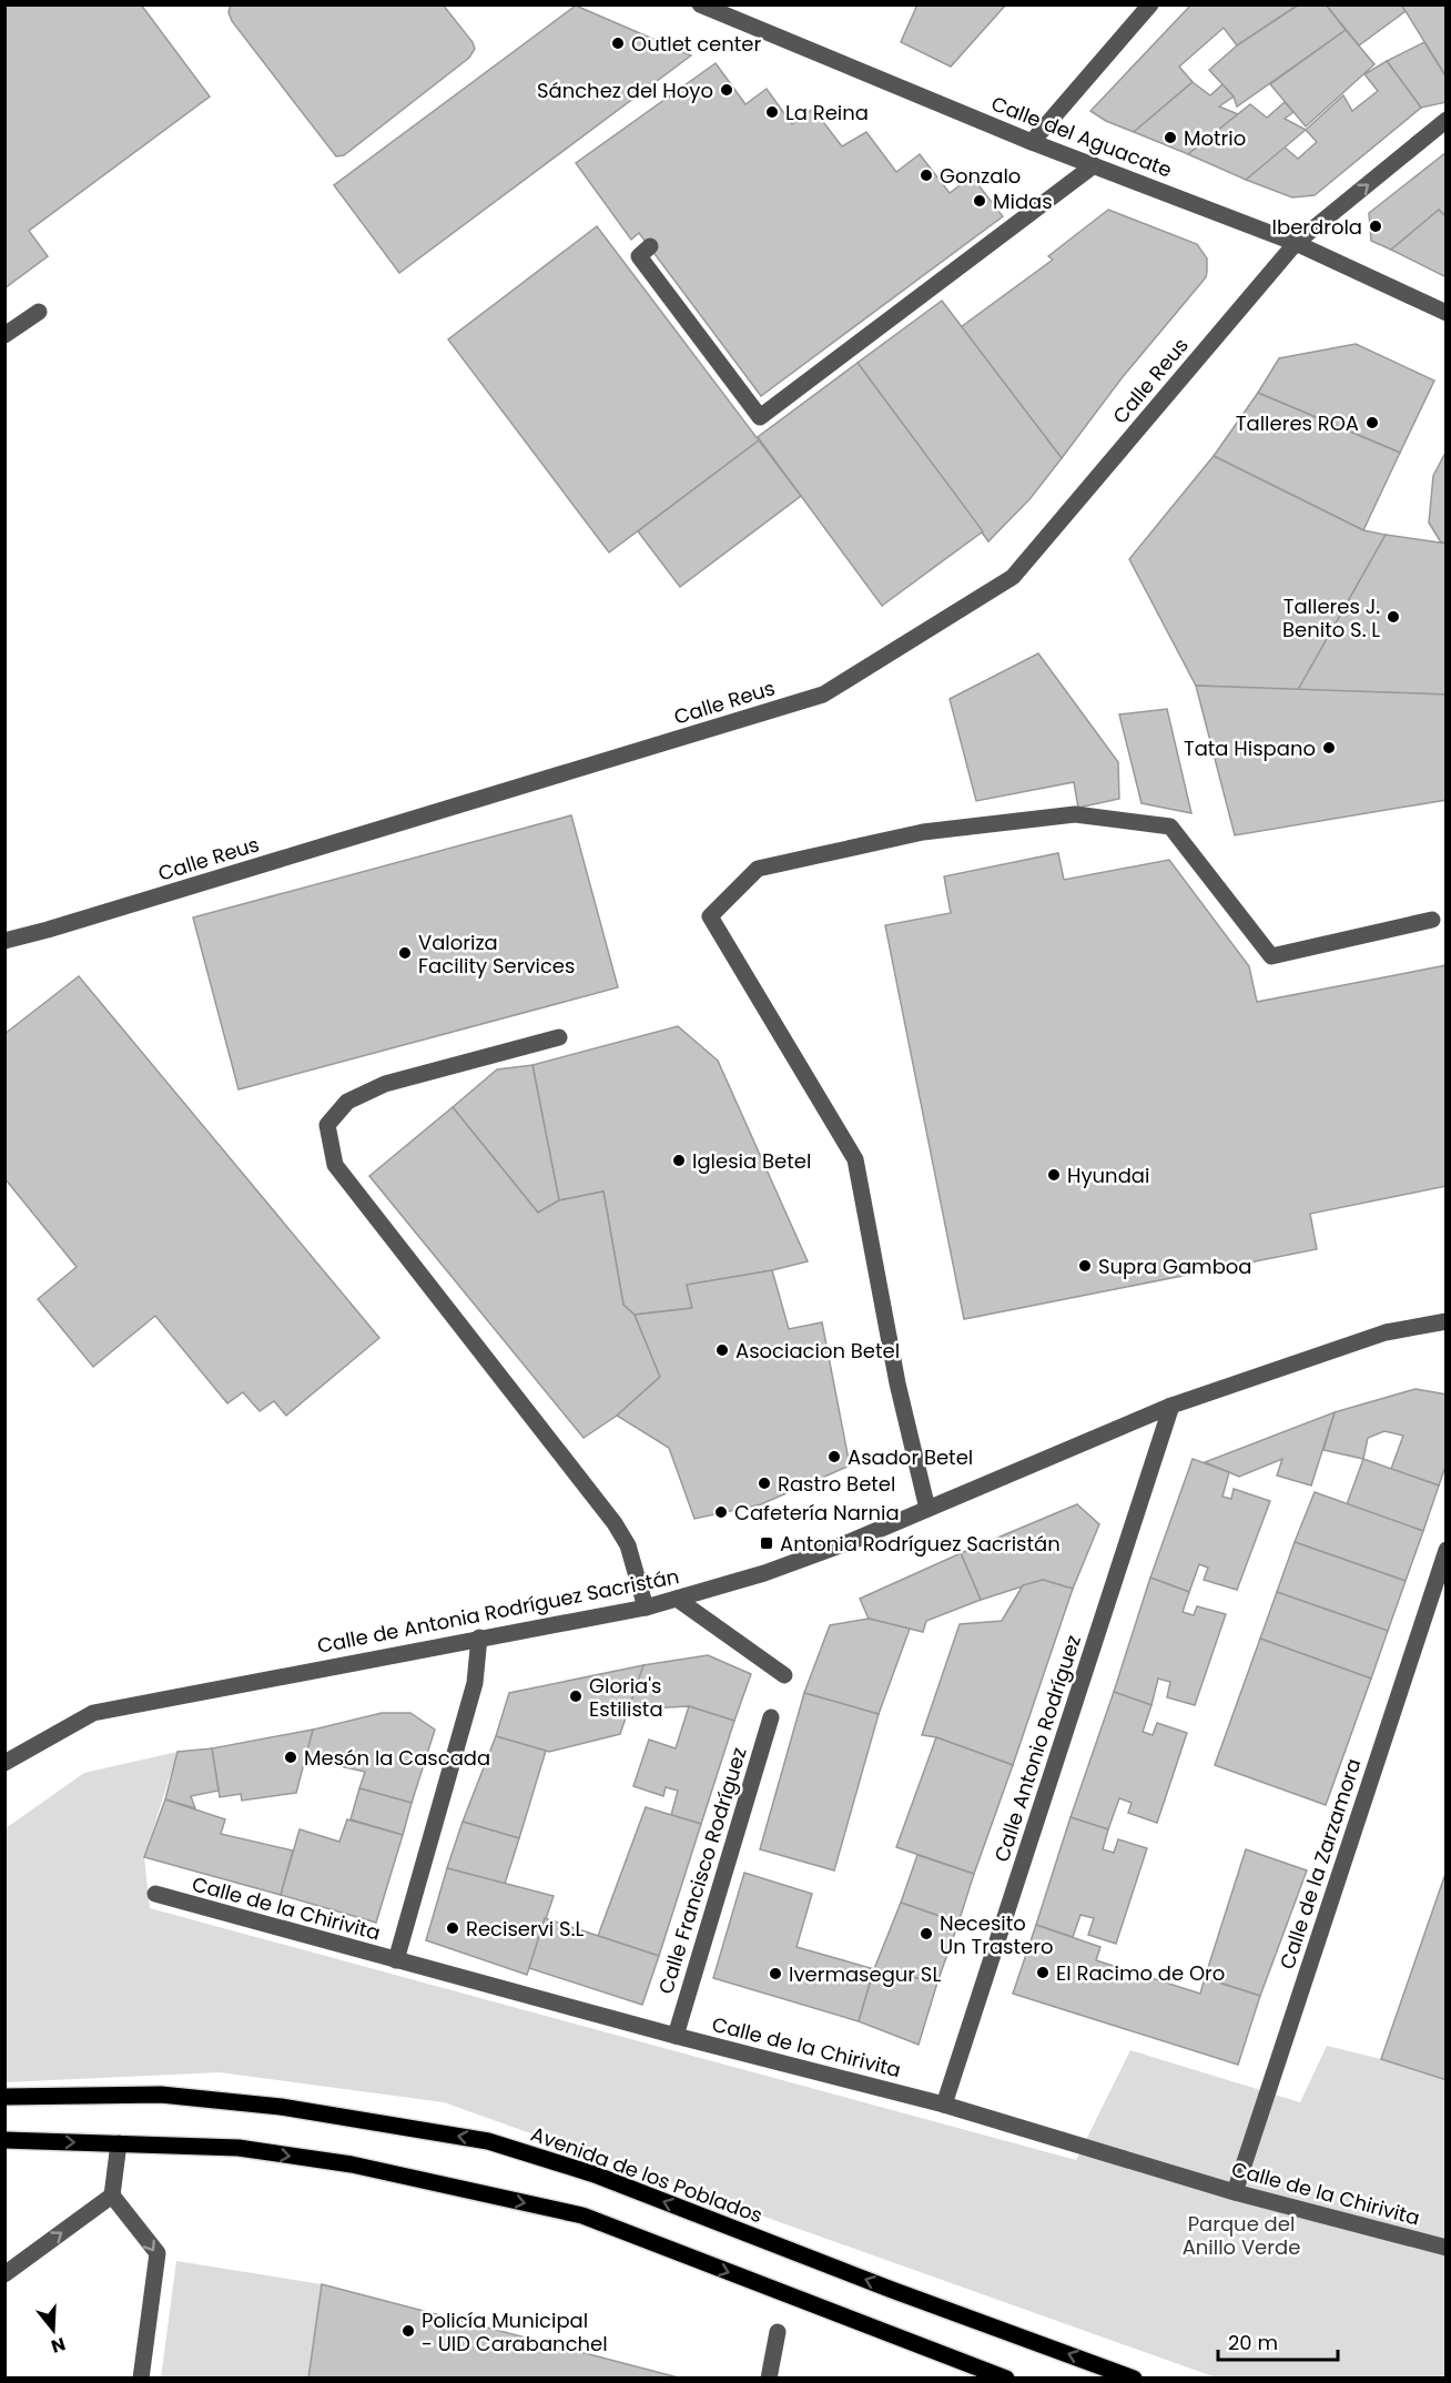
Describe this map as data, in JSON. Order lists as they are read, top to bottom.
{
  "streets": {
    "main road": ["Avenida de los Poblados"],
    "street": [
      "Calle del Aguacate",
      "Calle Reus",
      "Calle de Antonia Rodríguez Sacristán",
      "Calle Antonio Rodríguez",
      "Calle de la Zarzamora",
      "Calle Francisco Rodríguez",
      "Calle de la Chirivita"
    ]
  },
  "crossings": [
    ["Calle del Aguacate", "Calle Reus"],
    ["Calle de Antonia Rodríguez Sacristán", "Calle Antonio Rodríguez"],
    ["Calle Antonio Rodríguez", "Calle de la Chirivita"],
    ["Calle de la Zarzamora", "Calle de la Chirivita"],
    ["Calle Francisco Rodríguez", "Calle de la Chirivita"]
  ],
  "parks": ["Parque del Anillo Verde"],
  "places": {
    "other": [
      "Outlet center",
      "Sánchez del Hoyo",
      "La Reina",
      "Motrio",
      "Gonzalo",
      "Midas",
      "Iberdrola",
      "Talleres ROA",
      "Talleres J. Benito S. L",
      "Tata Hispano",
      "Valoriza Facility Services",
      "Iglesia Betel",
      "Hyundai",
      "Supra Gamboa",
      "Asociacion Betel",
      "Asador Betel",
      "Rastro Betel",
      "Cafetería Narnia",
      "Gloria's Estilista",
      "Mesón la Cascada",
      "Reciservi S.L",
      "Necesito Un Trastero",
      "El Racimo de Oro",
      "Ivermasegur SL",
      "Policía Municipal - UID Carabanchel"
    ],
    "transit": ["Antonia Rodríguez Sacristán"]
  },
  "scale_bar": "20 m",
  "north": "bottom"
}
